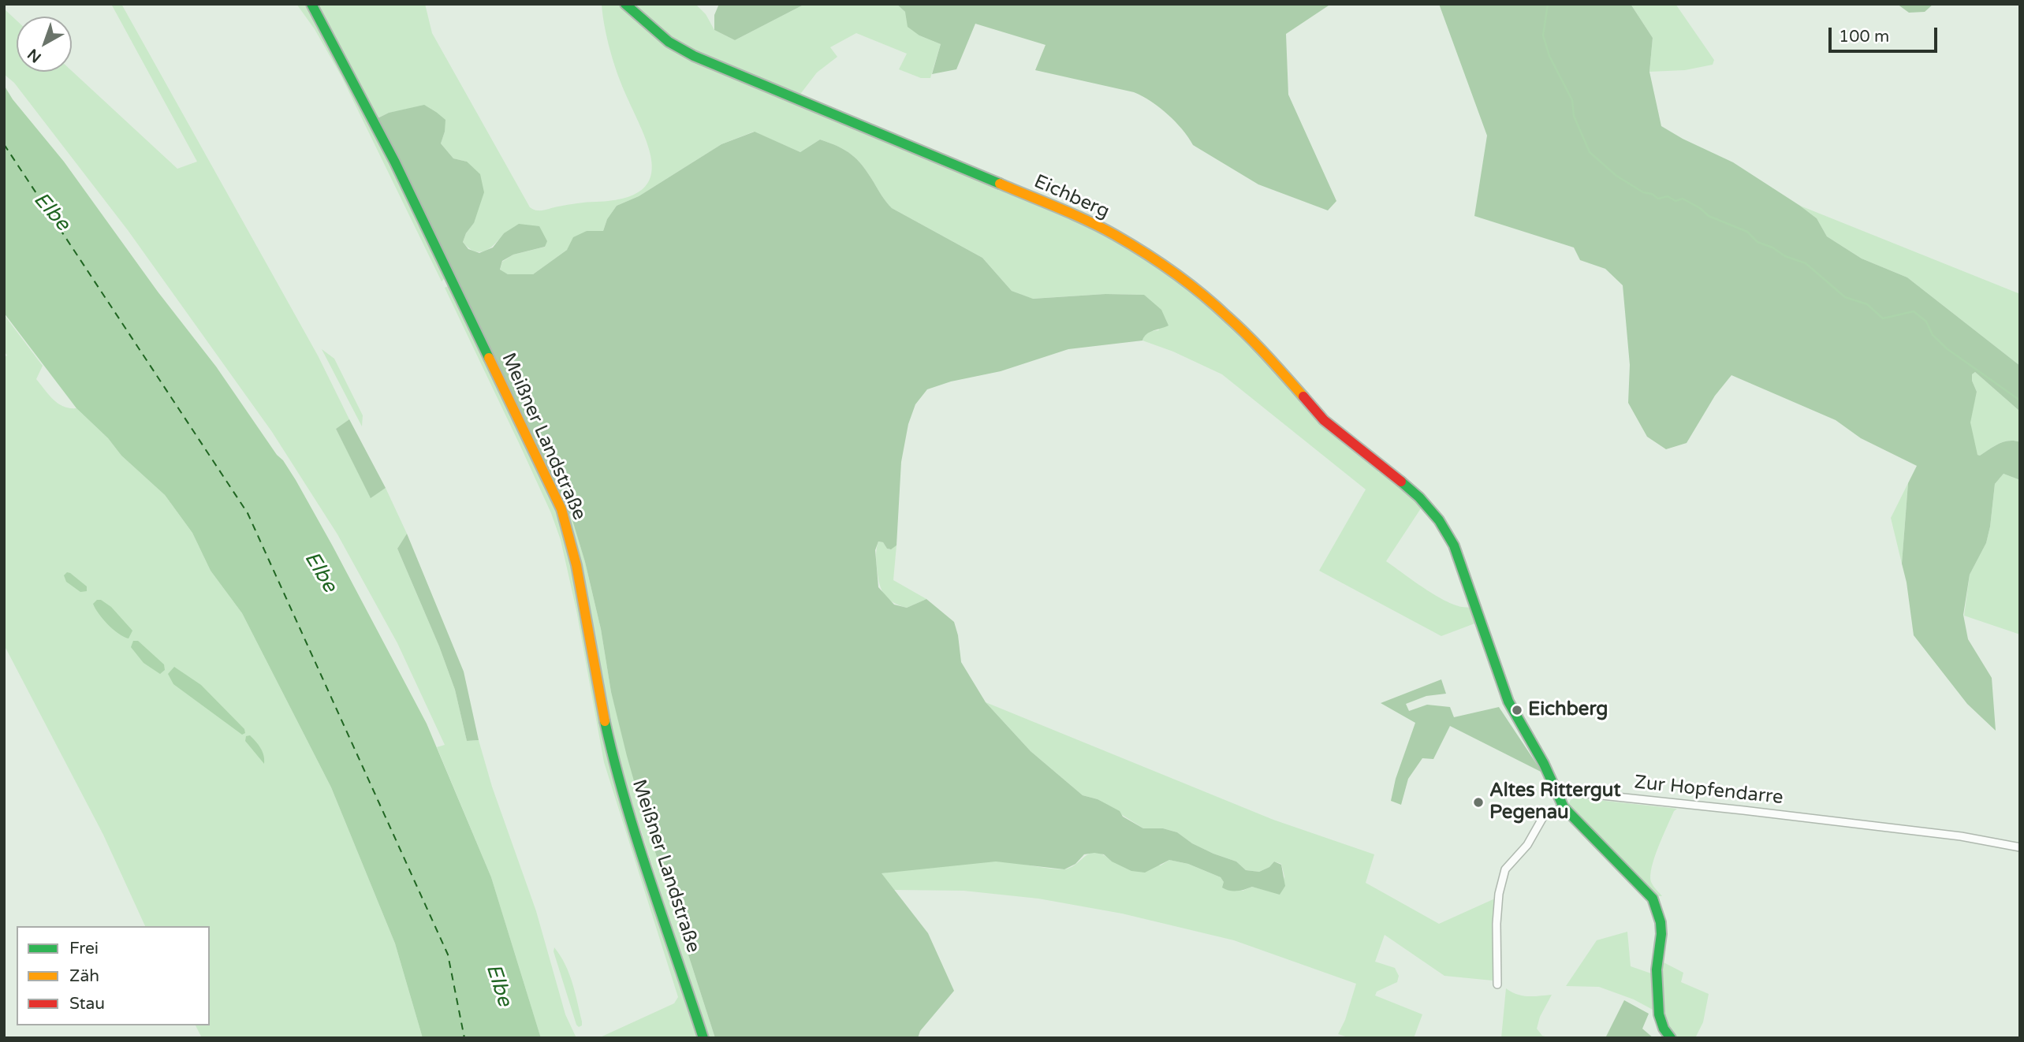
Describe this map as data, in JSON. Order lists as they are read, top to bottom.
{
  "streets": {
    "street": ["Eichberg", "Meißner Landstraße", "Zur Hopfendarre"]
  },
  "crossings": [
    ["Eichberg", "Zur Hopfendarre"]
  ],
  "water": ["Elbe"],
  "places": ["Eichberg", "Altes Rittergut Pegenau"],
  "legend": ["Frei", "Zäh", "Stau"],
  "scale_bar": "100 m",
  "north": "bottom left"
}
